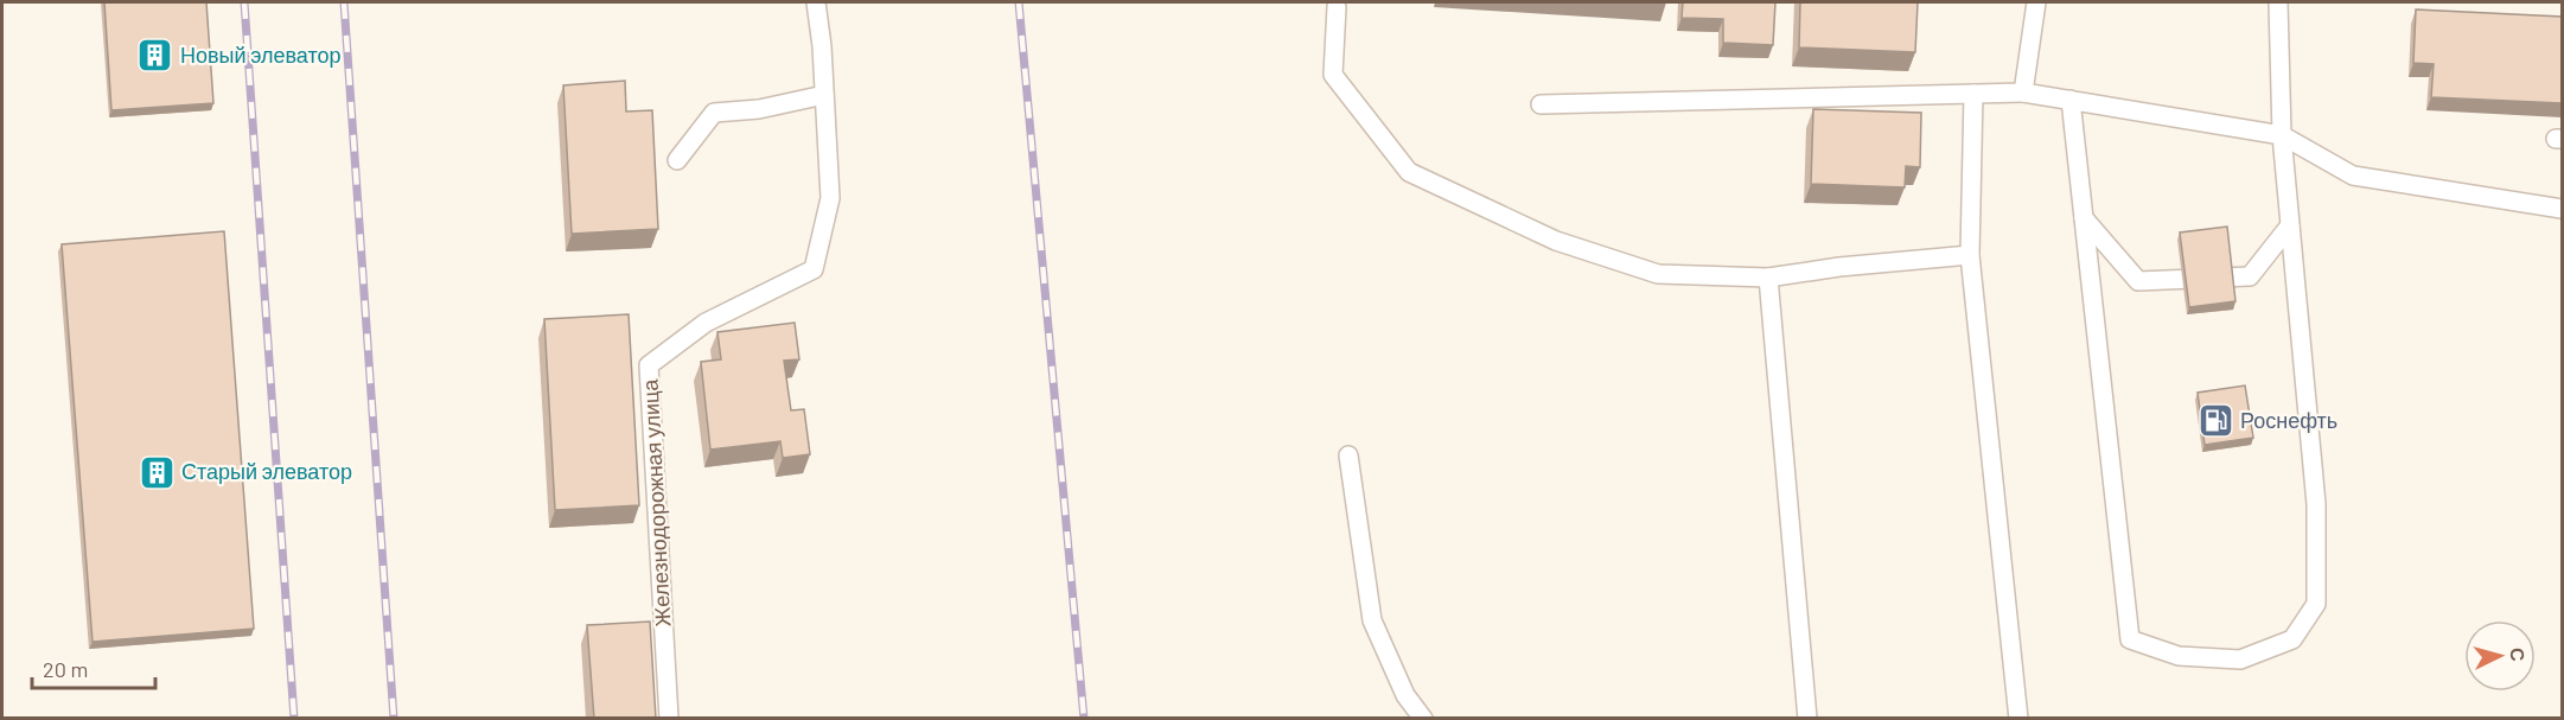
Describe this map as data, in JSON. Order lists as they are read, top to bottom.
{
  "streets": {
    "lane": ["Железнодорожная улица"]
  },
  "places": {
    "building": ["Новый элеватор", "Старый элеватор"],
    "fuel station": ["Роснефть"]
  },
  "scale_bar": "20 m",
  "north": "right"
}
